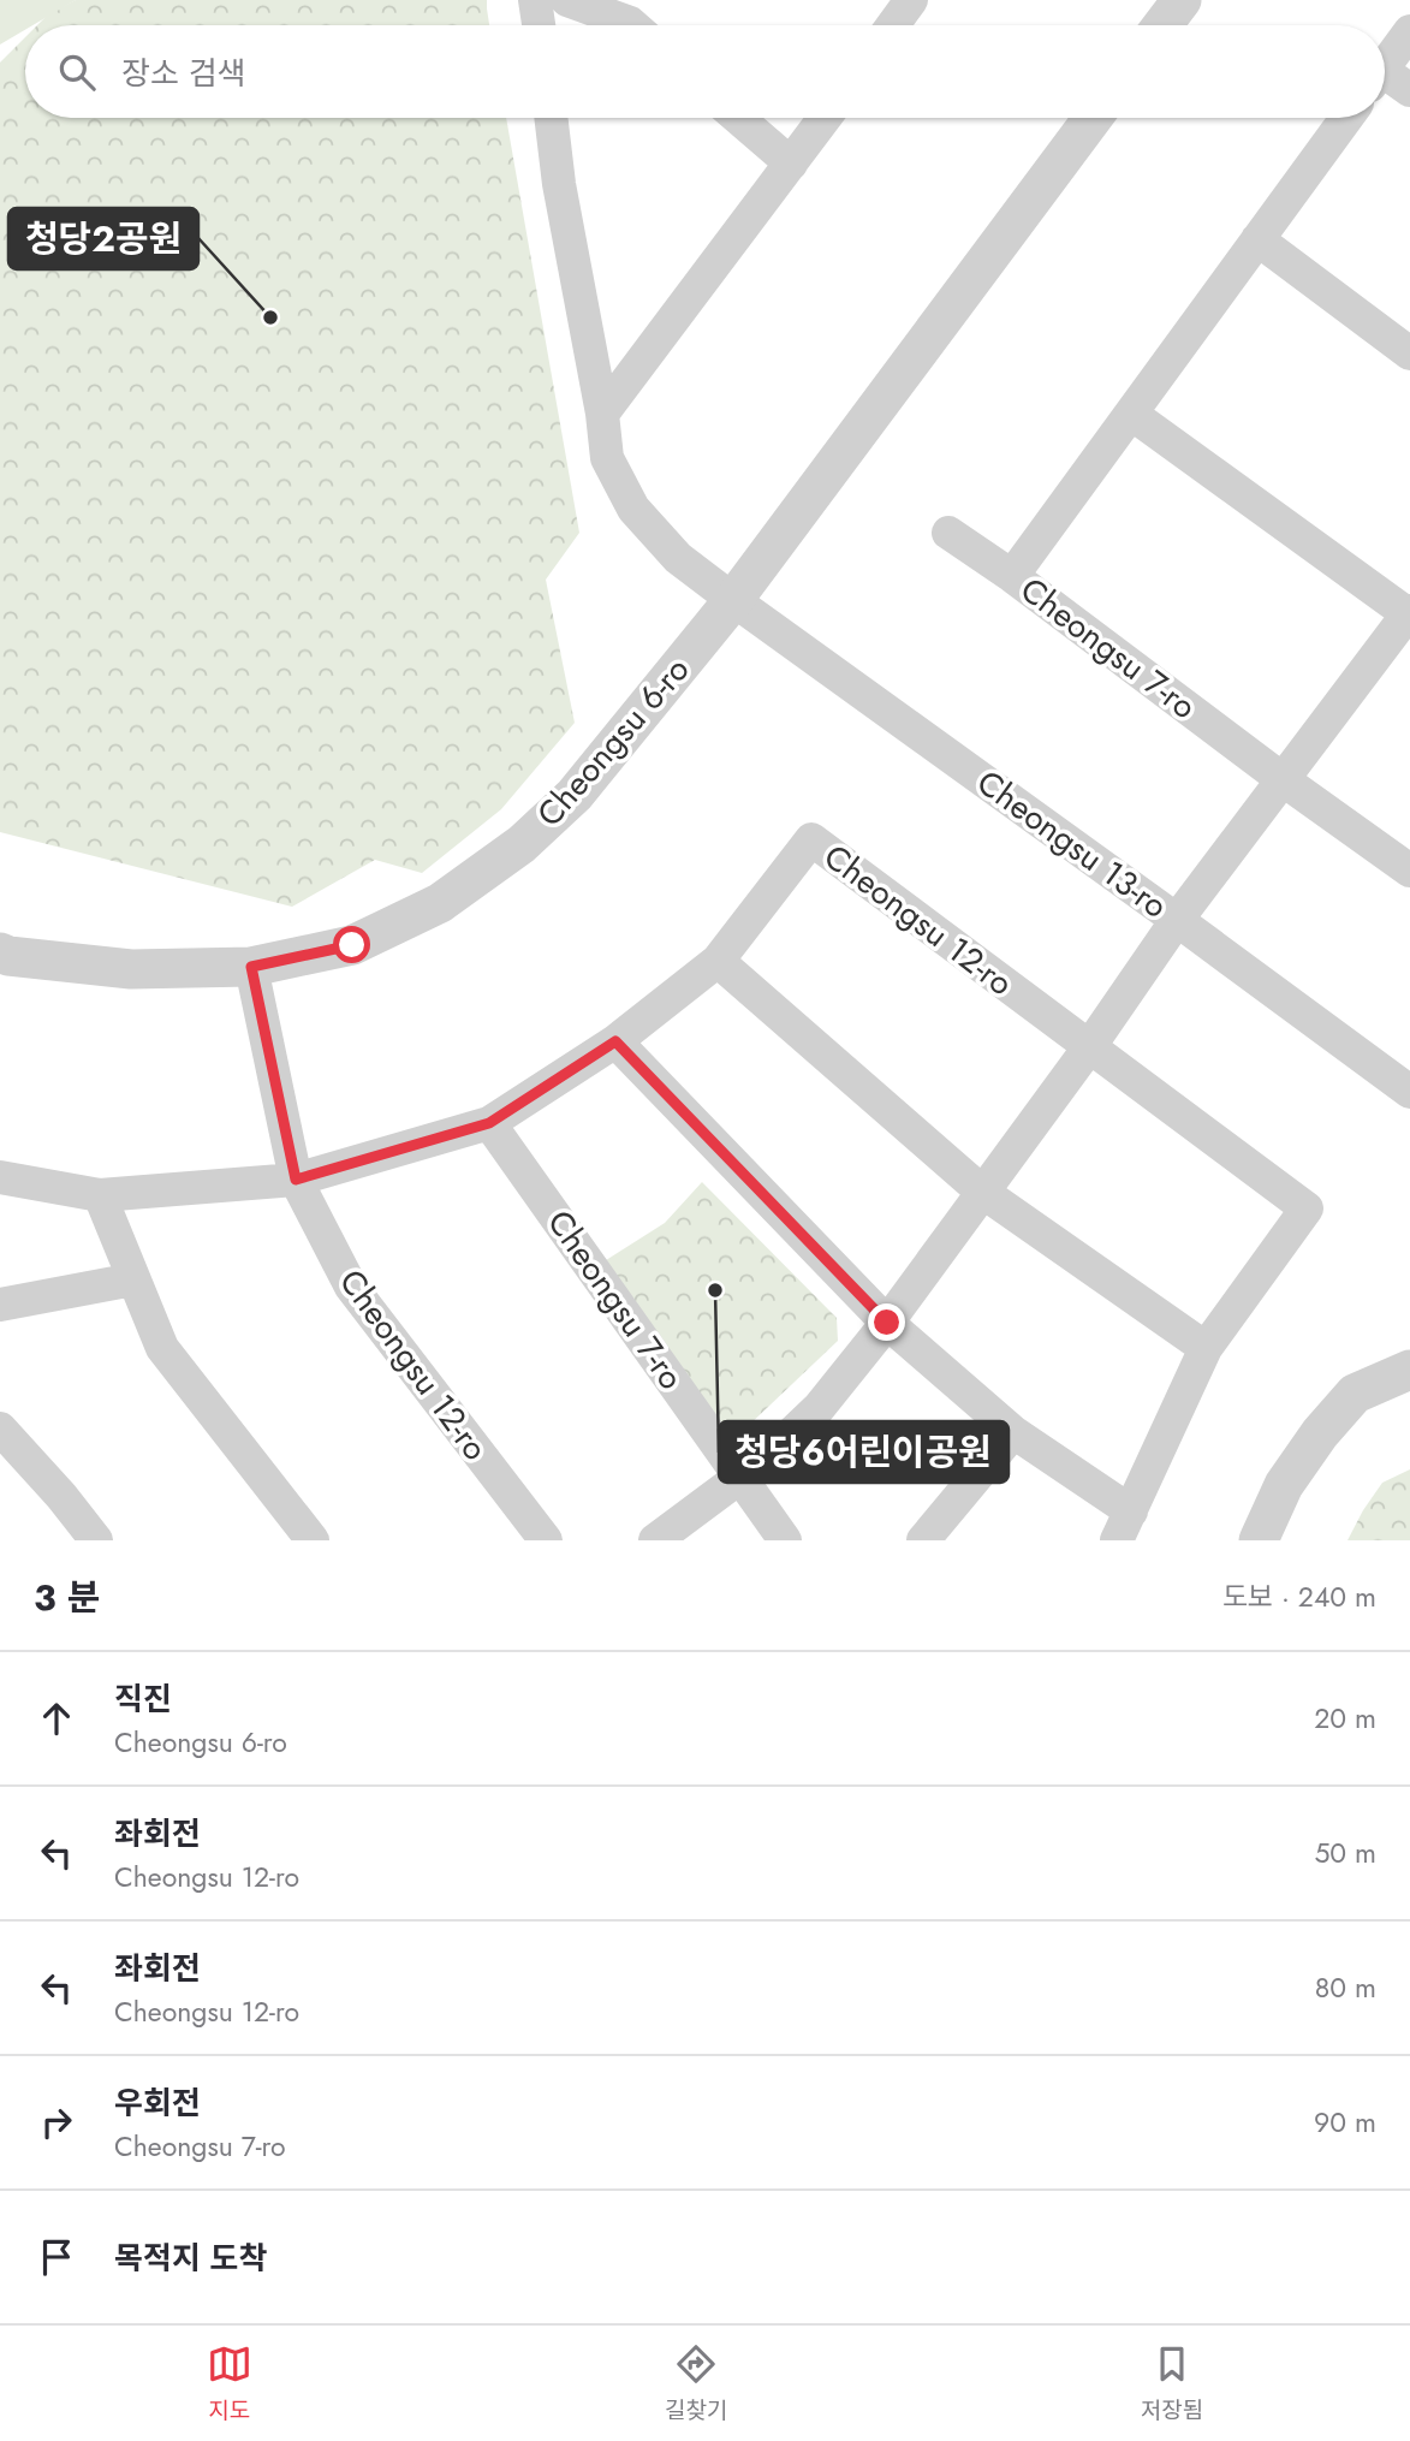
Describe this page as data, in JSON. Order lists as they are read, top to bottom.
{
  "streets": {
    "street": [
      "Cheongsu 7-ro",
      "Cheongsu 6-ro",
      "Cheongsu 13-ro",
      "Cheongsu 12-ro"
    ]
  },
  "crossings": [
    ["Cheongsu 7-ro", "Cheongsu 12-ro"],
    ["Cheongsu 6-ro", "Cheongsu 13-ro"],
    ["Cheongsu 6-ro", "Cheongsu 12-ro"]
  ],
  "places": ["청당2공원", "청당6어린이공원"],
  "page": {
    "search": "장소 검색",
    "heading": ["3 분", "도보 · 240 m"],
    "list": [
      ["직진", "Cheongsu 6-ro", "20 m"],
      ["좌회전", "Cheongsu 12-ro", "50 m"],
      ["좌회전", "Cheongsu 12-ro", "80 m"],
      ["우회전", "Cheongsu 7-ro", "90 m"],
      "목적지 도착"
    ],
    "nav": ["지도", "길찾기", "저장됨"]
  }
}
